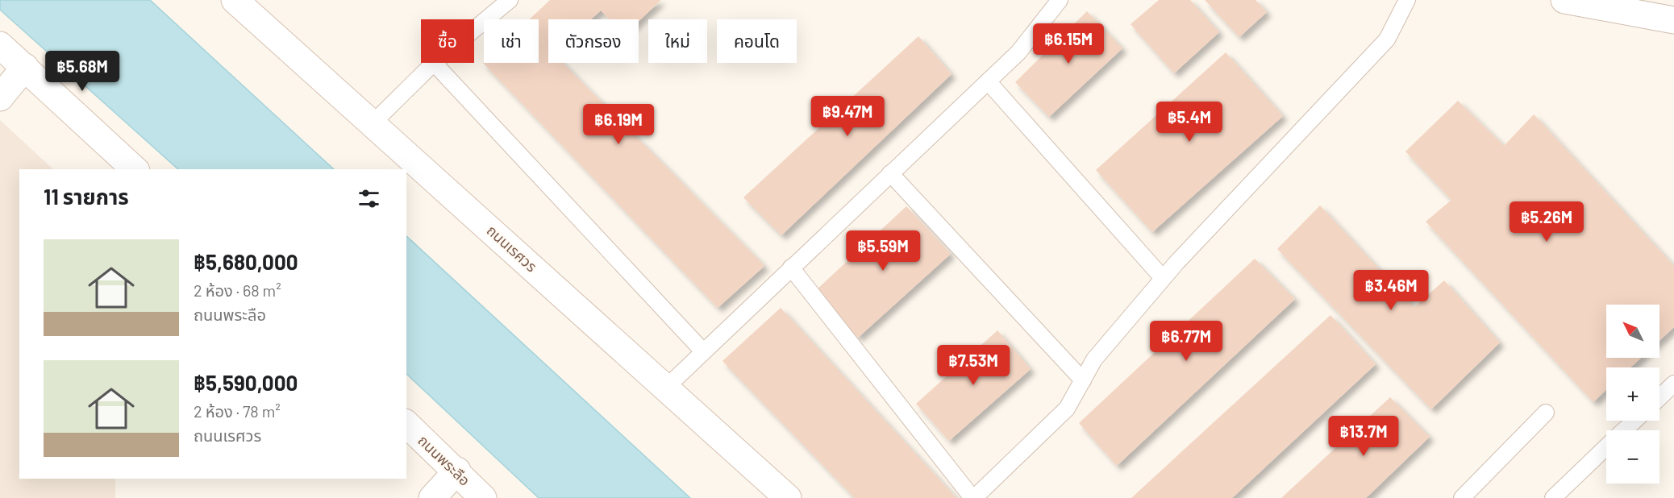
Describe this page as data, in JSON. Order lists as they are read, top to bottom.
{
  "streets": {
    "street": ["ถนนเรศวร", "ถนนพระลือ"]
  },
  "north": "top left",
  "page": {
    "chip": [
      "ซื้อ",
      "เช่า",
      "ตัวกรอง",
      "ใหม่",
      "คอนโด"
    ],
    "price": [
      "฿6.15M",
      "฿5.68M",
      "฿9.47M",
      "฿5.4M",
      "฿6.19M",
      "฿5.26M",
      "฿5.59M",
      "฿3.46M",
      "฿6.77M",
      "฿7.53M",
      "฿13.7M"
    ],
    "heading": "11 รายการ",
    "list": [
      {
        "name": "฿5,680,000",
        "note": "2 ห้อง · 68 m² · ถนนพระลือ"
      },
      {
        "name": "฿5,590,000",
        "note": "2 ห้อง · 78 m² · ถนนเรศวร"
      }
    ],
    "map_buttons": ["+", "−"]
  }
}
